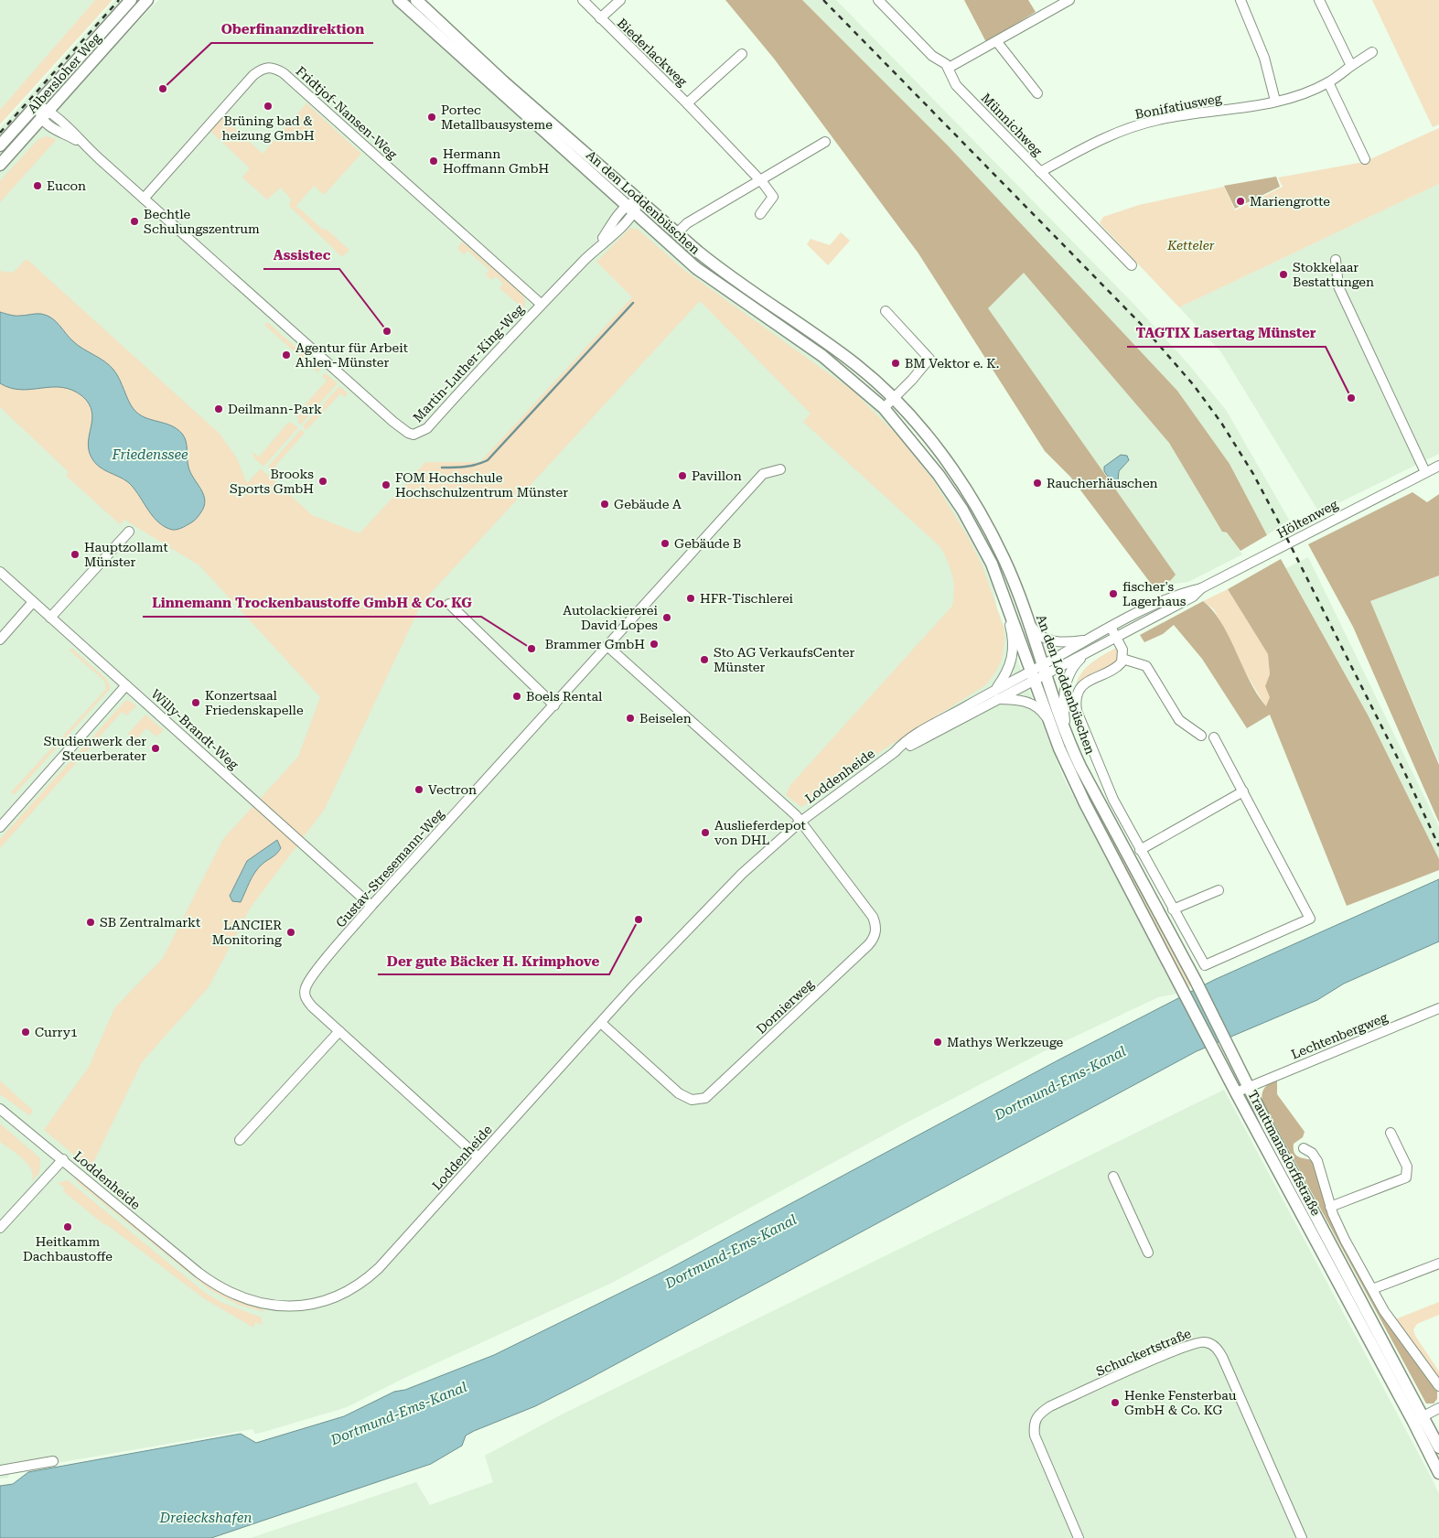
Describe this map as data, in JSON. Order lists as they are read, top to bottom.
{
  "streets": {
    "main road": ["Albersloher Weg", "An den Loddenbüschen", "Trauttmansdorffstraße"],
    "street": [
      "Biederlackweg",
      "Bonifatiusweg",
      "Fridtjof-Nansen-Weg",
      "Münnichweg",
      "Martin-Luther-King-Weg",
      "Höltenweg",
      "Willy-Brandt-Weg",
      "Loddenheide",
      "Gustav-Stresemann-Weg",
      "Dornierweg",
      "Lechtenbergweg",
      "Schuckertstraße"
    ]
  },
  "crossings": [
    ["Albersloher Weg", "Martin-Luther-King-Weg"],
    ["Bonifatiusweg", "Münnichweg"],
    ["Fridtjof-Nansen-Weg", "Martin-Luther-King-Weg"],
    ["An den Loddenbüschen", "Martin-Luther-King-Weg"],
    ["An den Loddenbüschen", "Höltenweg"],
    ["An den Loddenbüschen", "Loddenheide"],
    ["An den Loddenbüschen", "Lechtenbergweg"],
    ["An den Loddenbüschen", "Trauttmansdorffstraße"],
    ["Höltenweg", "Loddenheide"],
    ["Willy-Brandt-Weg", "Gustav-Stresemann-Weg"],
    ["Loddenheide", "Gustav-Stresemann-Weg"],
    ["Loddenheide", "Dornierweg"],
    ["Lechtenbergweg", "Trauttmansdorffstraße"]
  ],
  "water": ["Friedenssee", "Dortmund-Ems-Kanal", "Dreieckshafen"],
  "parks": ["Ketteler"],
  "places": [
    "Oberfinanzdirektion",
    "Brüning bad & heizung GmbH",
    "Portec Metallbausysteme",
    "Hermann Hoffmann GmbH",
    "Eucon",
    "Mariengrotte",
    "Bechtle Schulungszentrum",
    "Stokkelaar Bestattungen",
    "Assistec",
    "Agentur für Arbeit Ahlen-Münster",
    "BM Vektor e. K.",
    "TAGTIX Lasertag Münster",
    "Deilmann-Park",
    "Pavillon",
    "Brooks Sports GmbH",
    "Raucherhäuschen",
    "FOM Hochschule Hochschulzentrum Münster",
    "Gebäude A",
    "Gebäude B",
    "Hauptzollamt Münster",
    "fischer's Lagerhaus",
    "HFR-Tischlerei",
    "Autolackiererei David Lopes",
    "Brammer GmbH",
    "Linnemann Trockenbaustoffe GmbH & Co. KG",
    "Sto AG VerkaufsCenter Münster",
    "Boels Rental",
    "Konzertsaal Friedenskapelle",
    "Beiselen",
    "Studienwerk der Steuerberater",
    "Vectron",
    "Auslieferdepot von DHL",
    "Der gute Bäcker H. Krimphove",
    "SB Zentralmarkt",
    "LANCIER Monitoring",
    "Curry1",
    "Mathys Werkzeuge",
    "Heitkamm Dachbaustoffe",
    "Henke Fensterbau GmbH & Co. KG"
  ]
}
